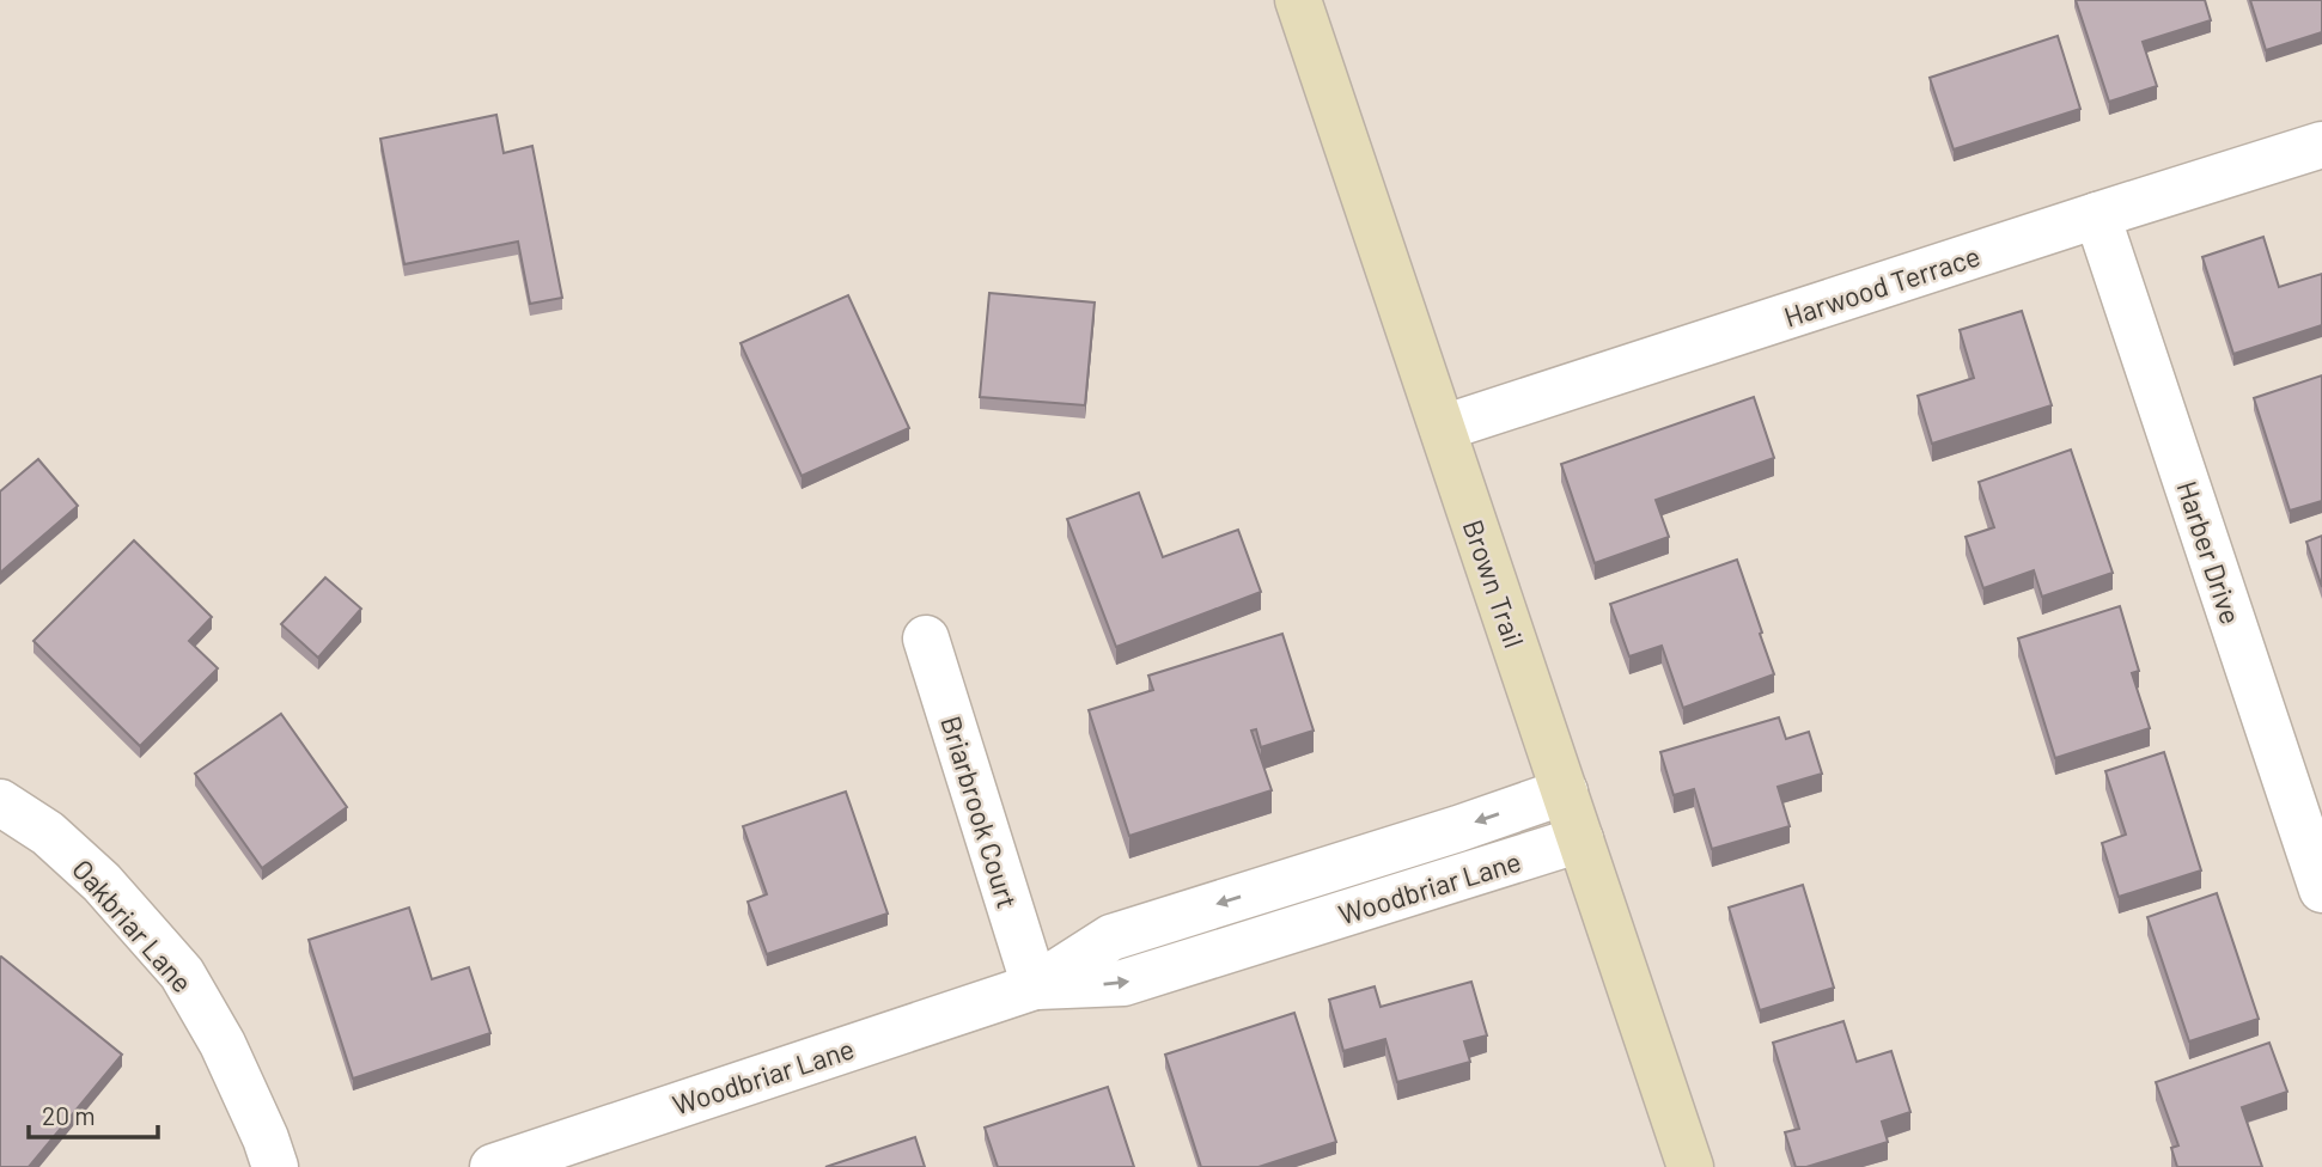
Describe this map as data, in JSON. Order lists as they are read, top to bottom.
{
  "streets": {
    "street": [
      "Harwood Terrace",
      "Harber Drive",
      "Brown Trail",
      "Briarbrook Court",
      "Woodbriar Lane",
      "Oakbriar Lane"
    ]
  },
  "crossings": [
    ["Harwood Terrace", "Harber Drive"],
    ["Harwood Terrace", "Brown Trail"],
    ["Brown Trail", "Woodbriar Lane"],
    ["Briarbrook Court", "Woodbriar Lane"]
  ],
  "scale_bar": "20 m"
}
